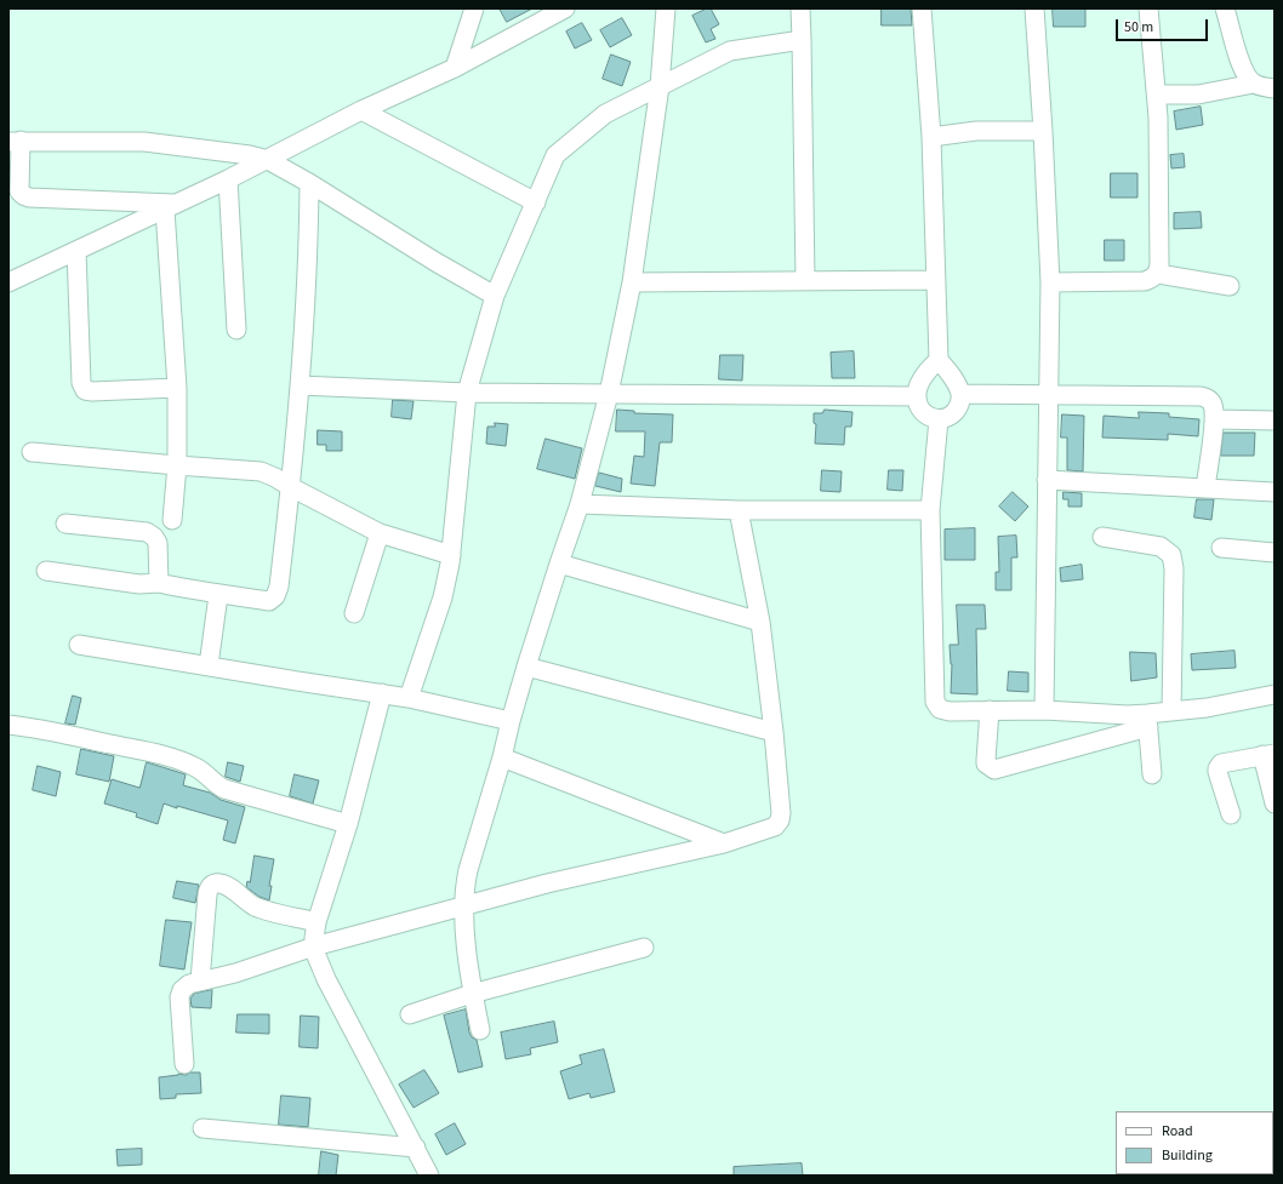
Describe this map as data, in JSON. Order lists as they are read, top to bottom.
{
  "legend": ["Road", "Building"],
  "scale_bar": "50 m"
}
